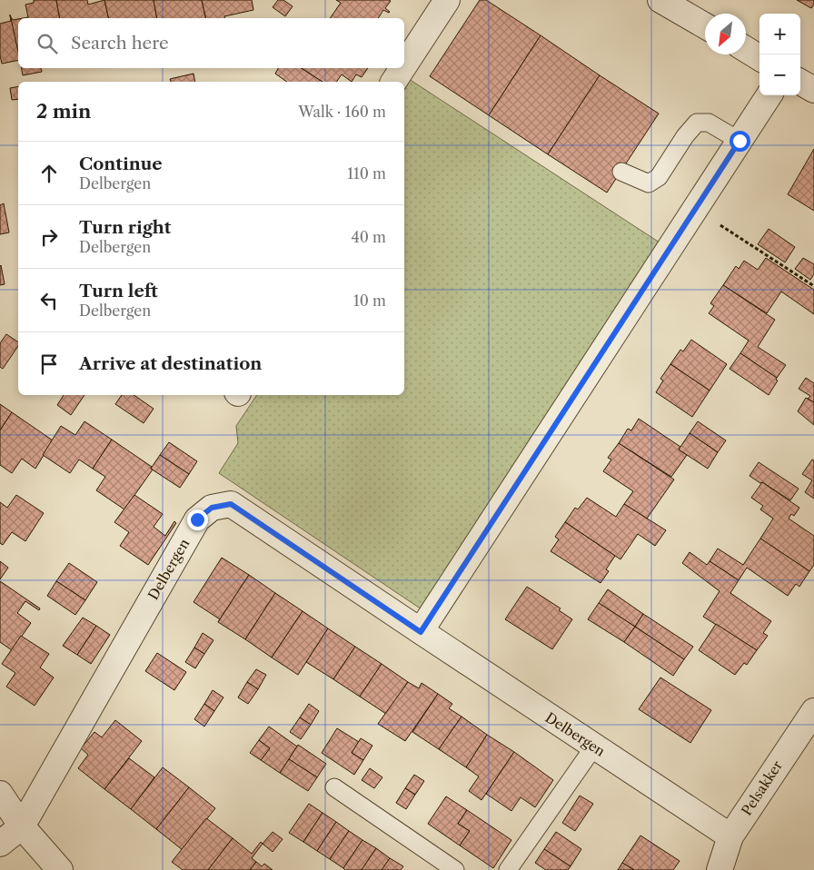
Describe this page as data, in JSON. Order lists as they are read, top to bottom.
{
  "streets": {
    "street": ["Delbergen", "Pelsakker"]
  },
  "crossings": [
    ["Delbergen", "Pelsakker"]
  ],
  "north": "bottom left",
  "page": {
    "map_buttons": ["+", "−"],
    "search": "Search here",
    "heading": ["2 min", "Walk · 160 m"],
    "list": [
      ["Continue", "Delbergen", "110 m"],
      ["Turn right", "Delbergen", "40 m"],
      ["Turn left", "Delbergen", "10 m"],
      "Arrive at destination"
    ]
  }
}
